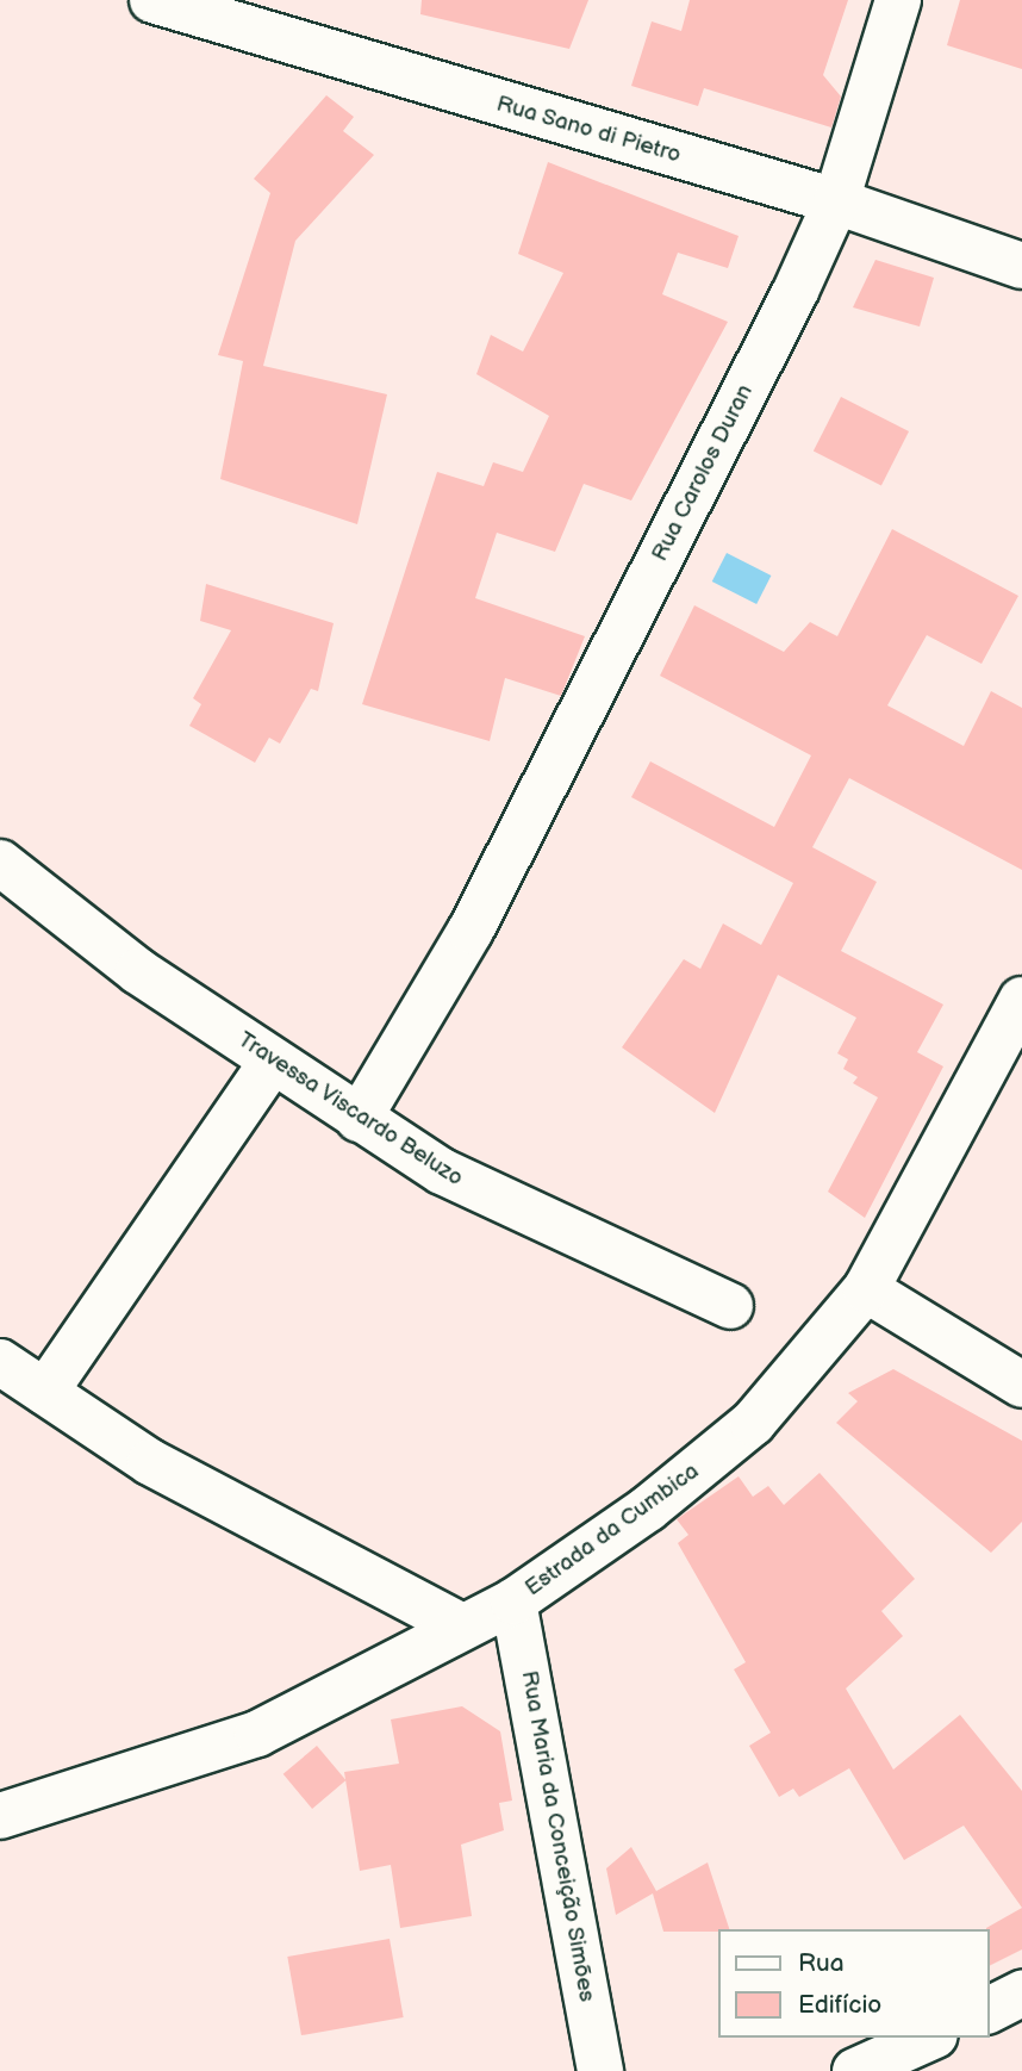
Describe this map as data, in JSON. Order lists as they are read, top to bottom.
{
  "streets": {
    "street": [
      "Rua Sano di Pietro",
      "Rua Carolos Duran",
      "Travessa Viscardo Beluzo",
      "Estrada da Cumbica",
      "Rua Maria da Conceição Simões"
    ]
  },
  "crossings": [
    ["Rua Sano di Pietro", "Rua Carolos Duran"],
    ["Rua Carolos Duran", "Travessa Viscardo Beluzo"],
    ["Estrada da Cumbica", "Rua Maria da Conceição Simões"]
  ],
  "legend": ["Rua", "Edifício"]
}
